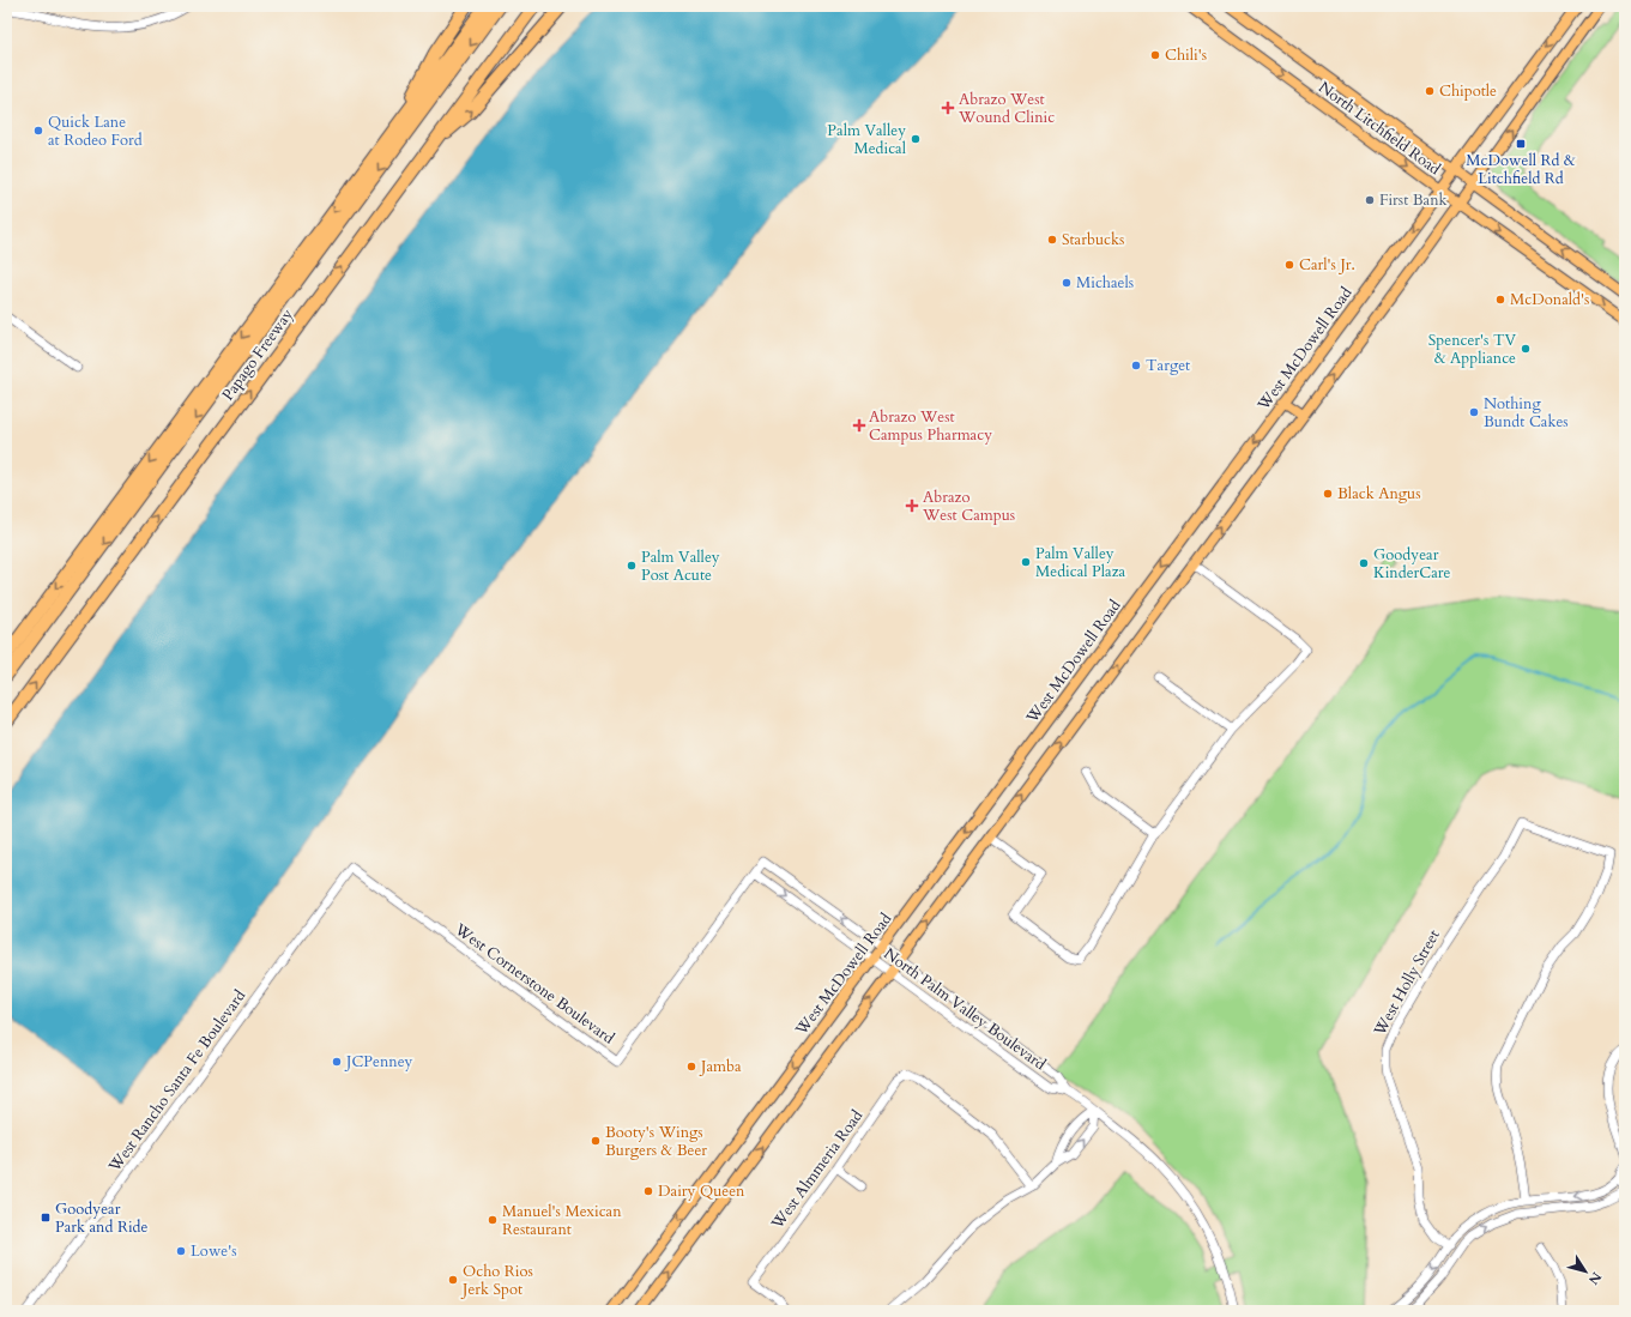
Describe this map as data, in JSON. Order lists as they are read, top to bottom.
{
  "streets": {
    "highway": ["Papago Freeway"],
    "main road": ["North Litchfield Road", "West McDowell Road"],
    "street": [
      "West Holly Street",
      "West Cornerstone Boulevard",
      "North Palm Valley Boulevard",
      "West Rancho Santa Fe Boulevard",
      "West Almmeria Road"
    ]
  },
  "crossings": [
    ["North Litchfield Road", "West McDowell Road"],
    ["West McDowell Road", "North Palm Valley Boulevard"],
    ["West Cornerstone Boulevard", "North Palm Valley Boulevard"],
    ["West Cornerstone Boulevard", "West Rancho Santa Fe Boulevard"]
  ],
  "places": {
    "other": [
      "Chili's",
      "Chipotle",
      "Quick Lane at Rodeo Ford",
      "Palm Valley Medical",
      "First Bank",
      "Starbucks",
      "Carl's Jr.",
      "Michaels",
      "McDonald's",
      "Spencer's TV & Appliance",
      "Target",
      "Nothing Bundt Cakes",
      "Black Angus",
      "Palm Valley Medical Plaza",
      "Goodyear KinderCare",
      "Palm Valley Post Acute",
      "JCPenney",
      "Jamba",
      "Booty's Wings Burgers & Beer",
      "Dairy Queen",
      "Manuel's Mexican Restaurant",
      "Lowe's",
      "Ocho Rios Jerk Spot"
    ],
    "health": ["Abrazo West Wound Clinic", "Abrazo West Campus Pharmacy", "Abrazo West Campus"],
    "transit": ["McDowell Rd & Litchfield Rd", "Goodyear Park and Ride"]
  },
  "north": "bottom right"
}
